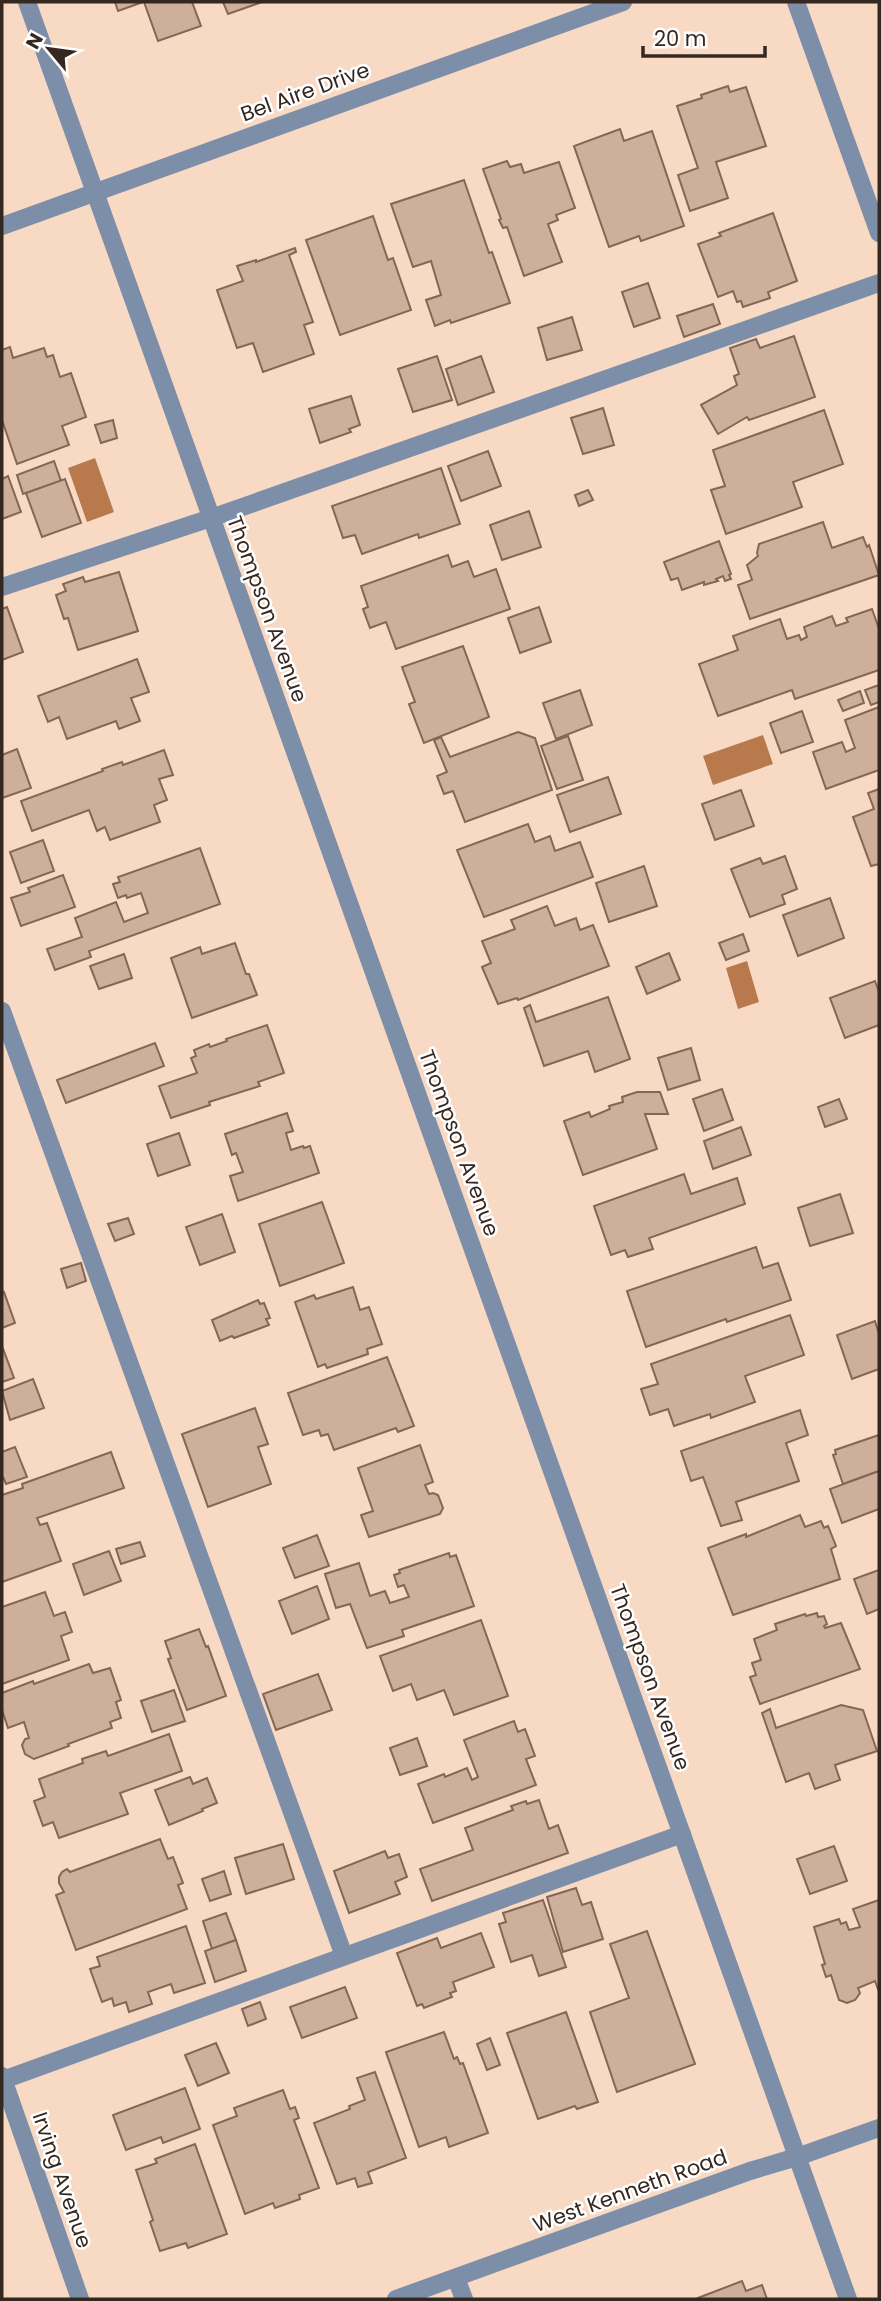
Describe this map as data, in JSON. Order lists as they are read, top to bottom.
{
  "streets": {
    "street": [
      "Bel Aire Drive",
      "Thompson Avenue",
      "Irving Avenue",
      "West Kenneth Road"
    ]
  },
  "crossings": [
    ["Bel Aire Drive", "Thompson Avenue"],
    ["Thompson Avenue", "West Kenneth Road"]
  ],
  "scale_bar": "20 m",
  "north": "top left"
}
